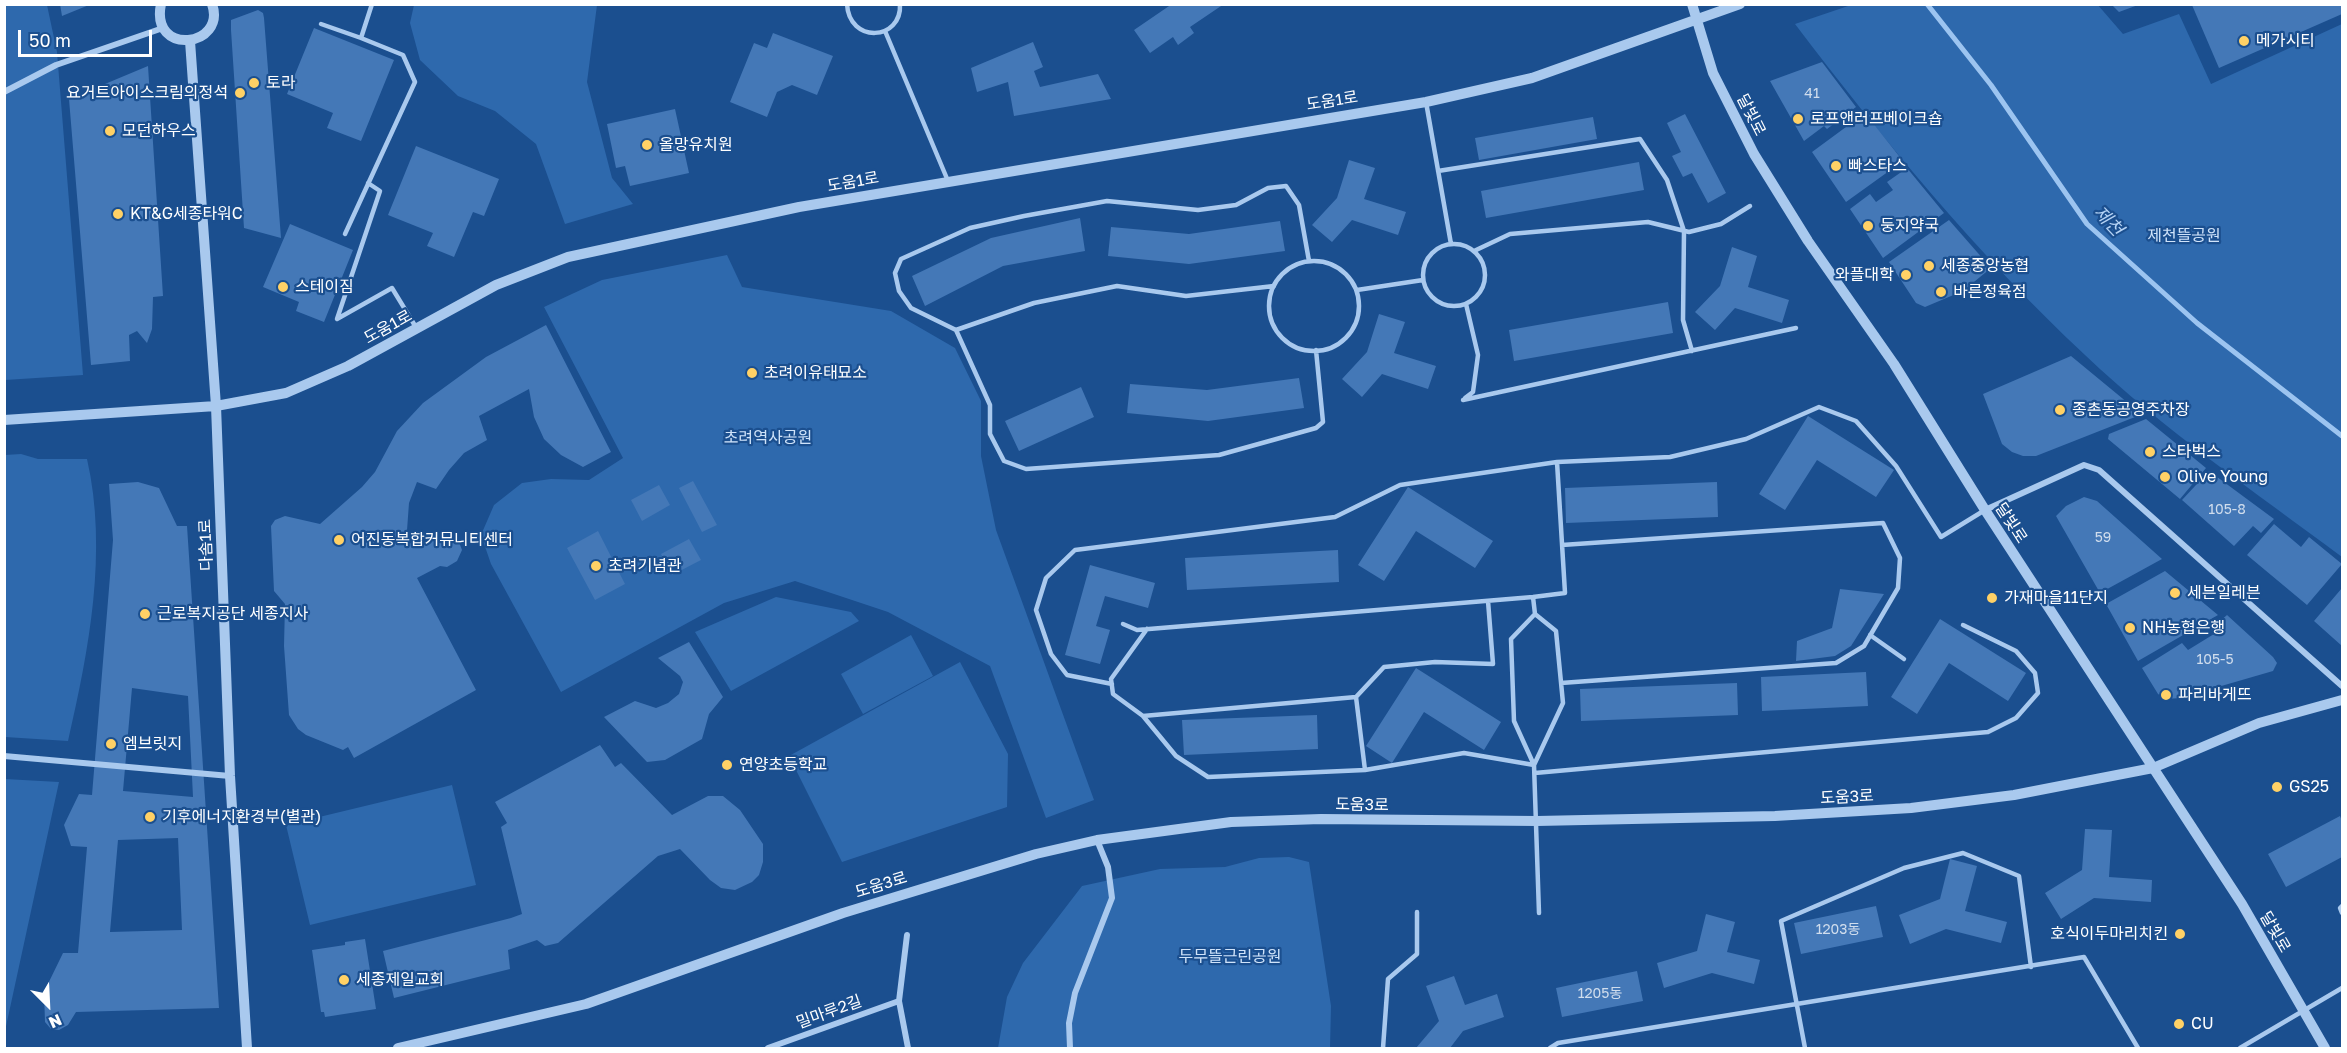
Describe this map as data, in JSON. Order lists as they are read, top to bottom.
{
  "streets": {
    "street": [
      "도움1로",
      "달빛로",
      "다솜1로",
      "도움3로",
      "밀마루2길"
    ]
  },
  "crossings": [
    ["도움1로", "달빛로"],
    ["도움1로", "다솜1로"],
    ["달빛로", "도움3로"]
  ],
  "water": ["제천"],
  "parks": ["제천뜰공원", "초려역사공원", "두무뜰근린공원"],
  "places": [
    "메가시티",
    "토라",
    "요거트아이스크림의정석",
    "로프앤러프베이크숍",
    "모던하우스",
    "올망유치원",
    "빠스타스",
    "KT&G세종타워C",
    "둥지약국",
    "세종중앙농협",
    "와플대학",
    "스테이짐",
    "바른정육점",
    "초려이유태묘소",
    "종촌동공영주차장",
    "스타벅스",
    "Olive Young",
    "어진동복합커뮤니티센터",
    "초려기념관",
    "세븐일레븐",
    "가재마을11단지",
    "근로복지공단 세종지사",
    "NH농협은행",
    "파리바게뜨",
    "엠브릿지",
    "연양초등학교",
    "GS25",
    "기후에너지환경부(별관)",
    "호식이두마리치킨",
    "세종제일교회",
    "CU"
  ],
  "house_numbers": [
    "41",
    "105-8",
    "59",
    "105-5",
    "1203동",
    "1205동"
  ],
  "scale_bar": "50 m",
  "north": "bottom right"
}
